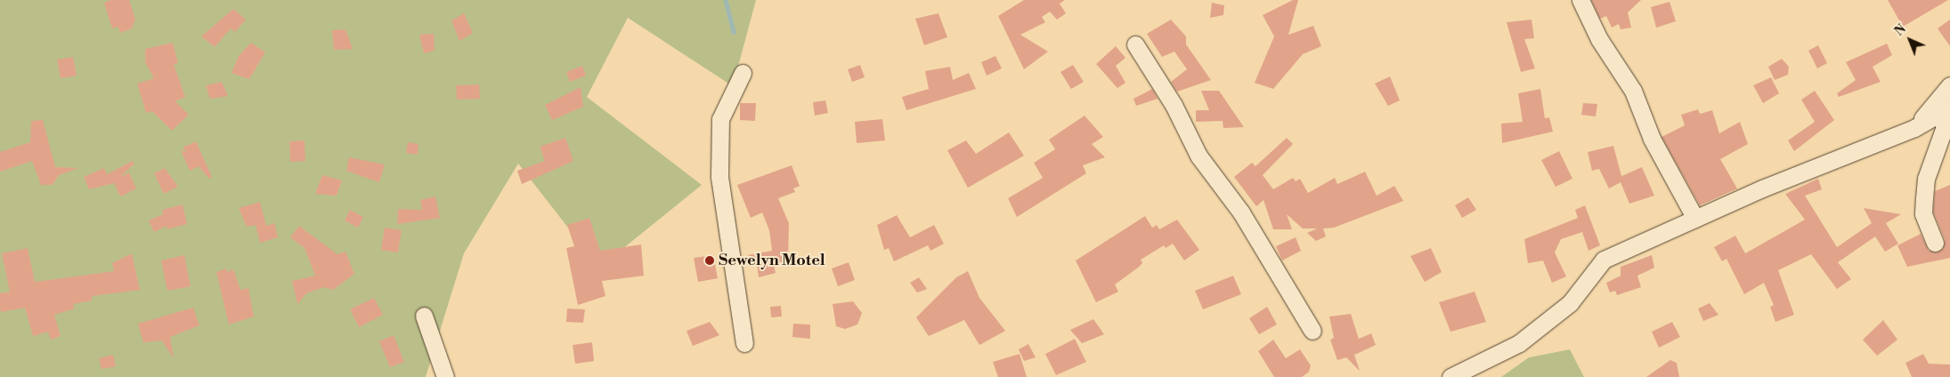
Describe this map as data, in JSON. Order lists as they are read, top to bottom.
{
  "places": ["Sewelyn Motel"],
  "north": "top left"
}
